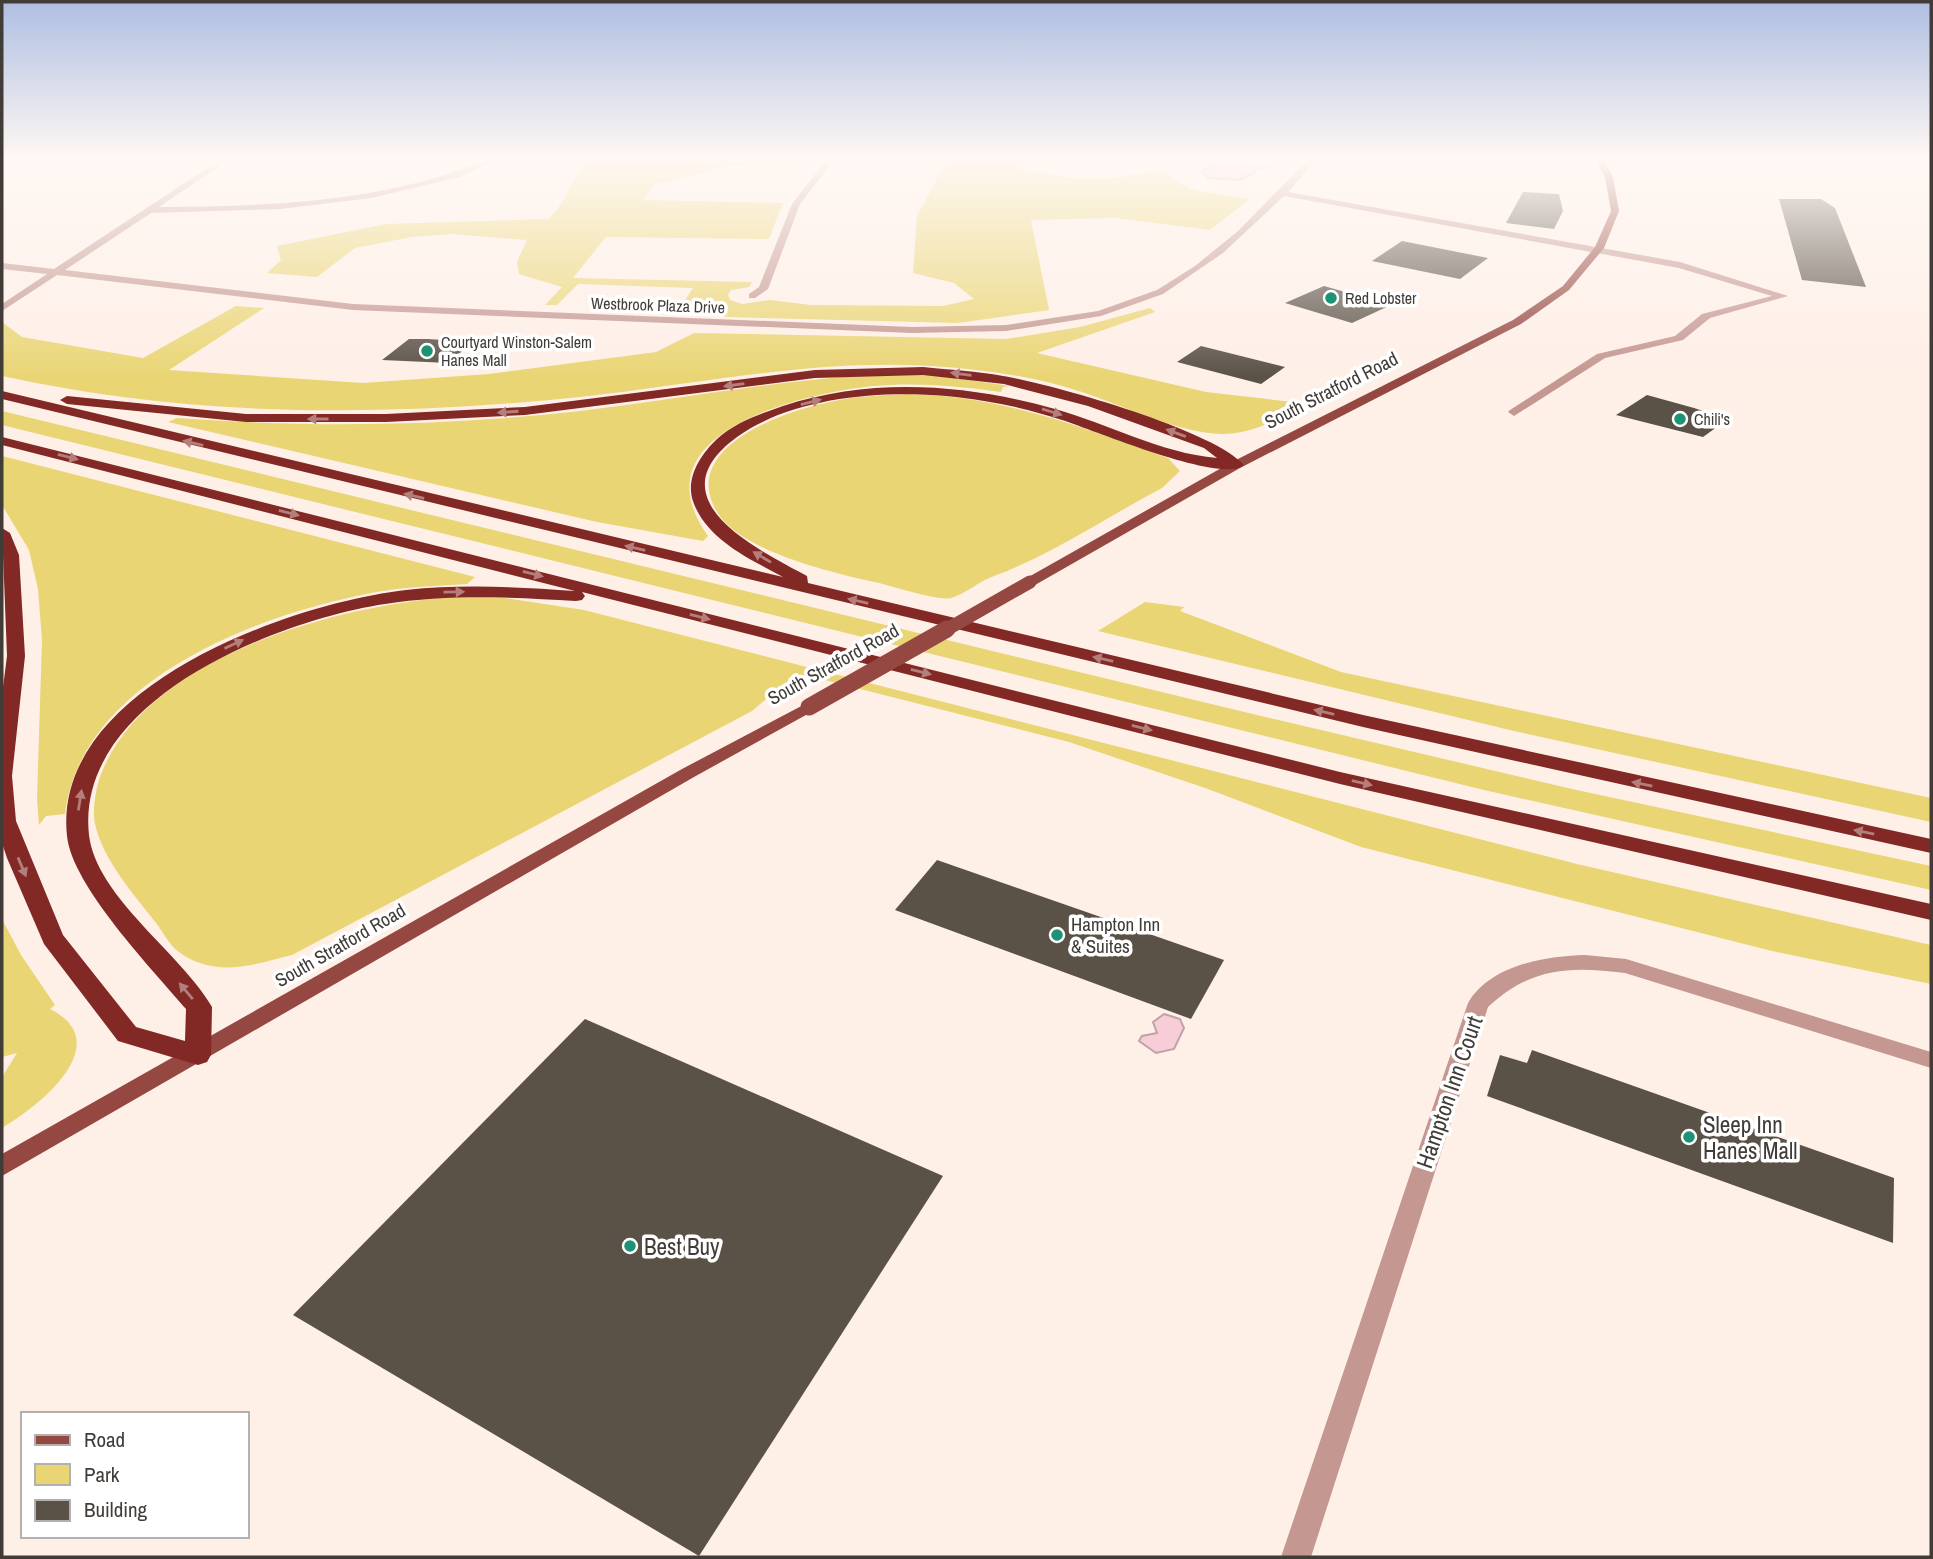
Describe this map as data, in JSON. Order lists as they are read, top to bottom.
{
  "streets": {
    "main road": ["South Stratford Road"],
    "street": ["Westbrook Plaza Drive", "Hampton Inn Court"]
  },
  "places": [
    "Red Lobster",
    "Courtyard Winston-Salem Hanes Mall",
    "Chili's",
    "Hampton Inn & Suites",
    "Sleep Inn Hanes Mall",
    "Best Buy"
  ],
  "legend": ["Road", "Park", "Building"]
}
